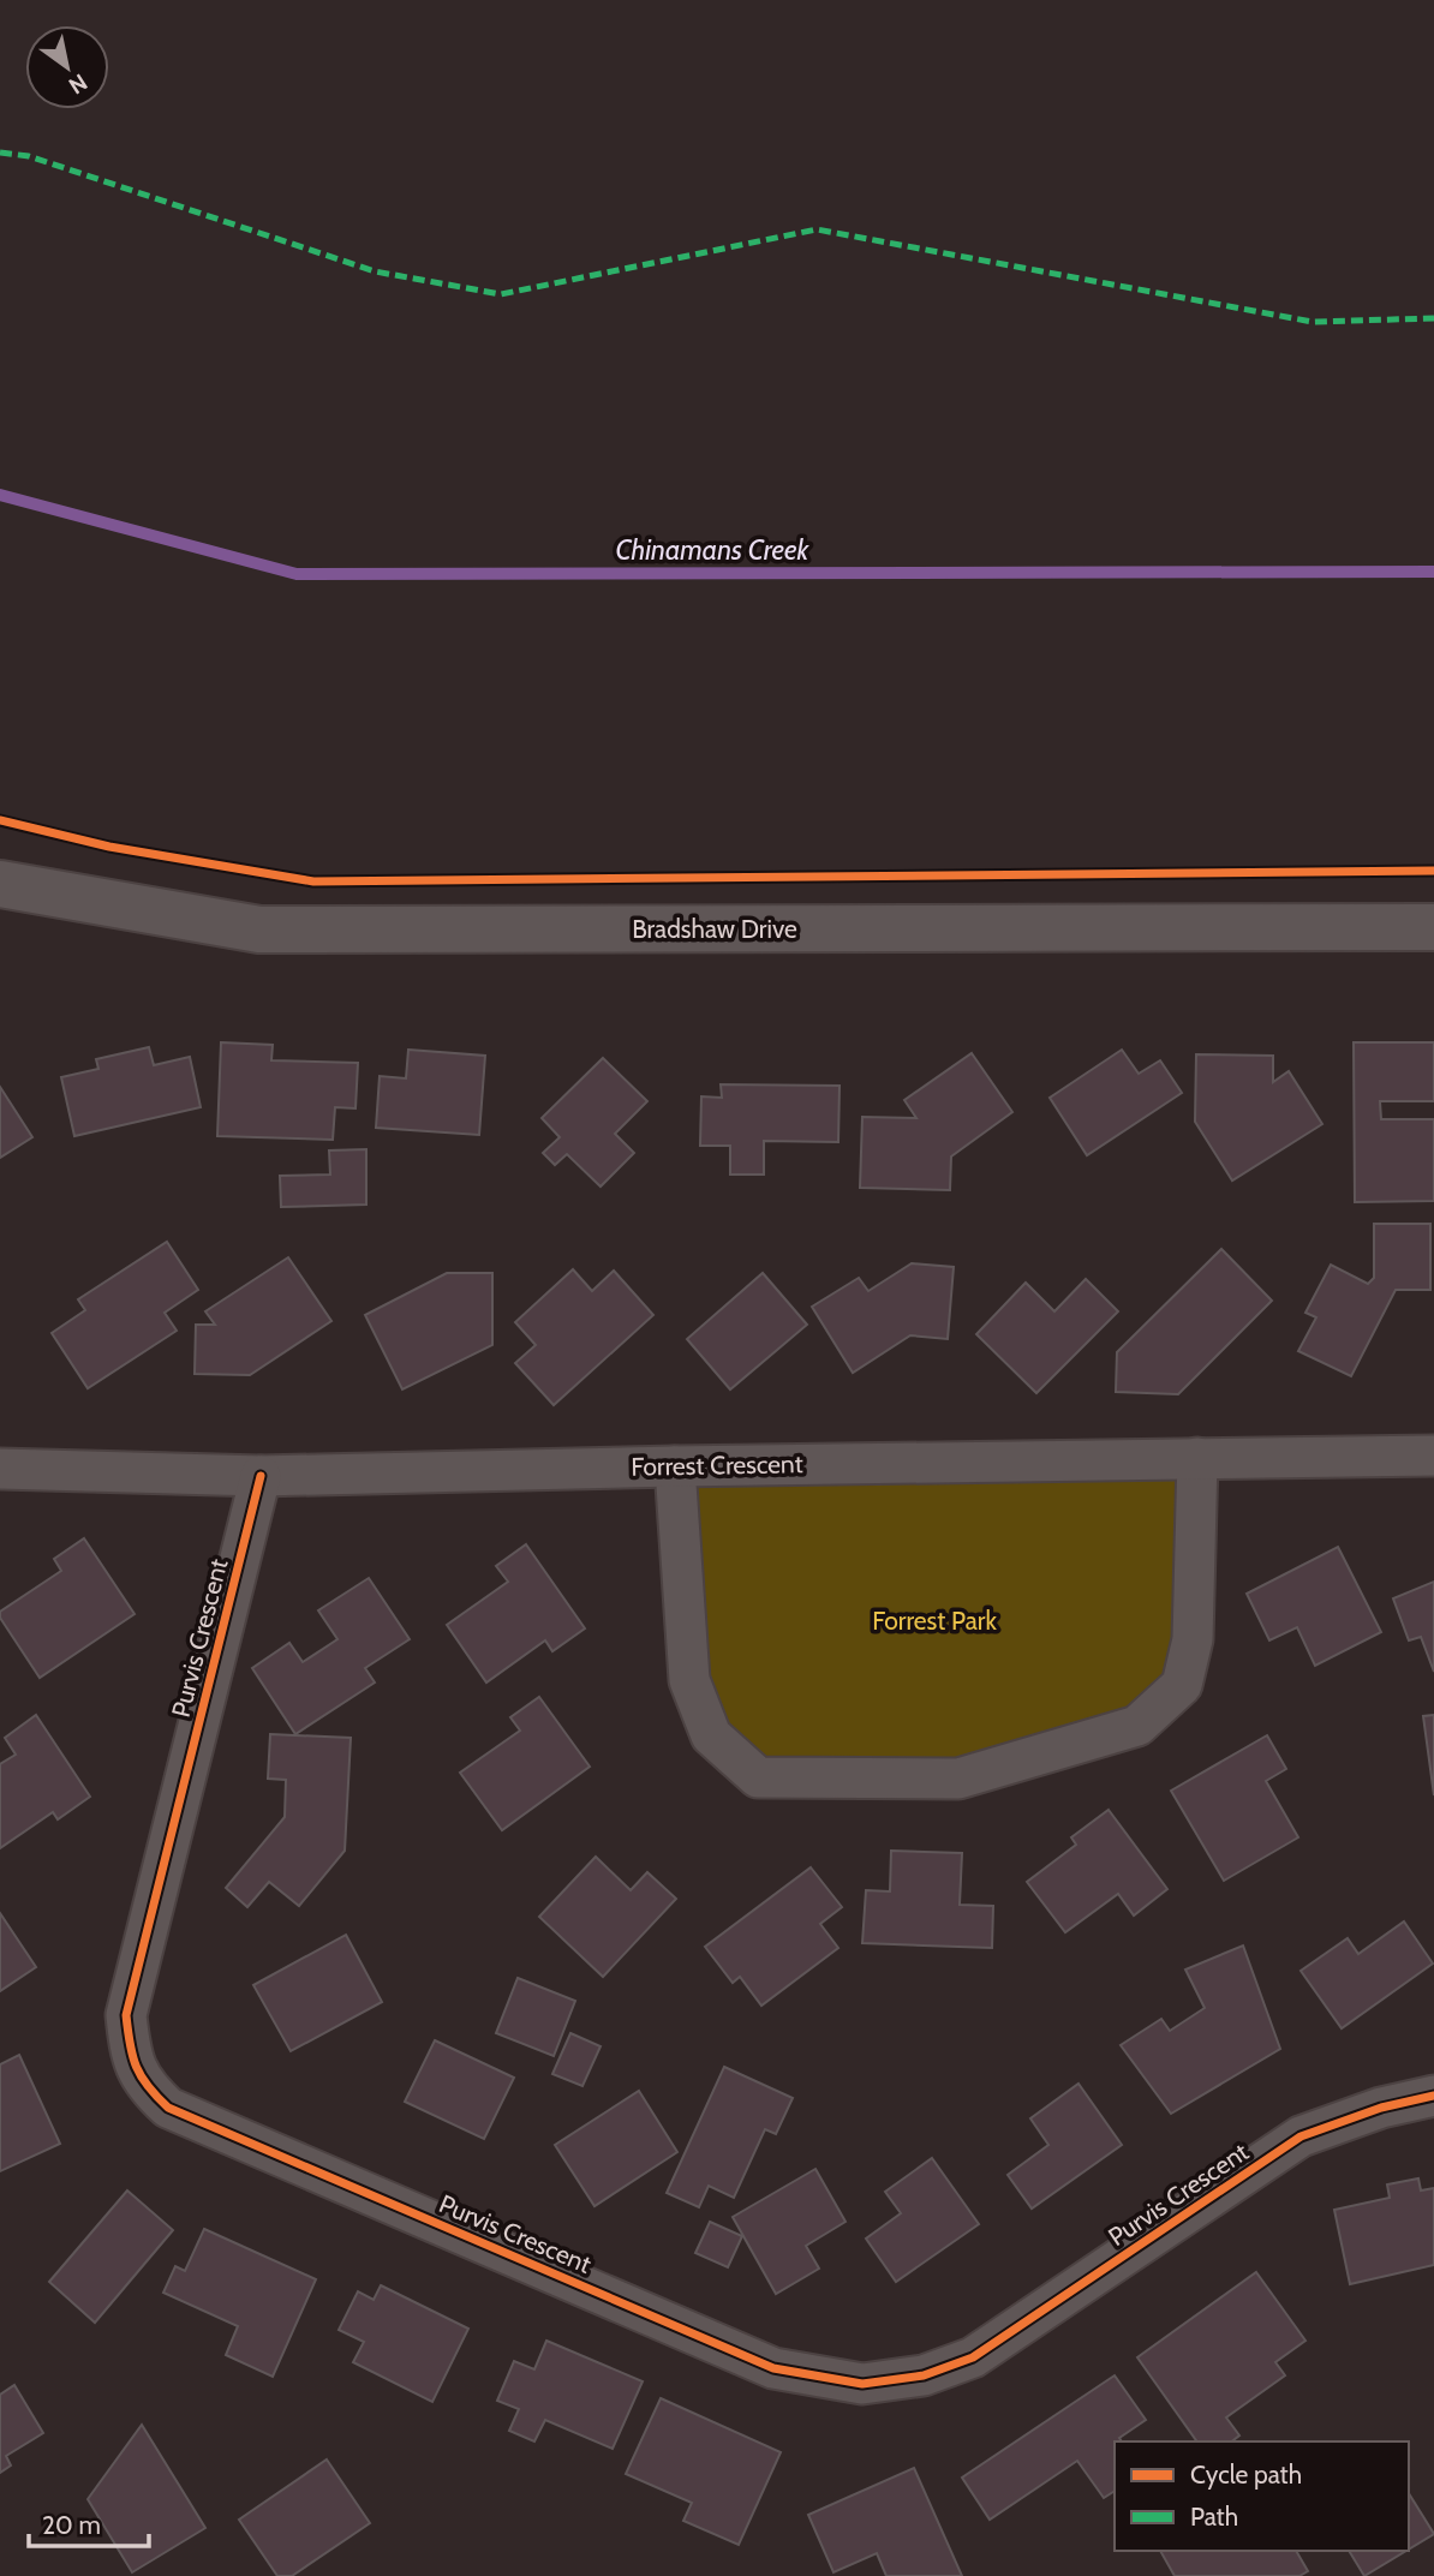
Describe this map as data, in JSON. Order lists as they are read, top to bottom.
{
  "streets": {
    "street": ["Bradshaw Drive", "Forrest Crescent", "Purvis Crescent"]
  },
  "crossings": [
    ["Forrest Crescent", "Purvis Crescent"]
  ],
  "water": ["Chinamans Creek"],
  "parks": ["Forrest Park"],
  "legend": ["Cycle path", "Path"],
  "scale_bar": "20 m",
  "north": "bottom right"
}
